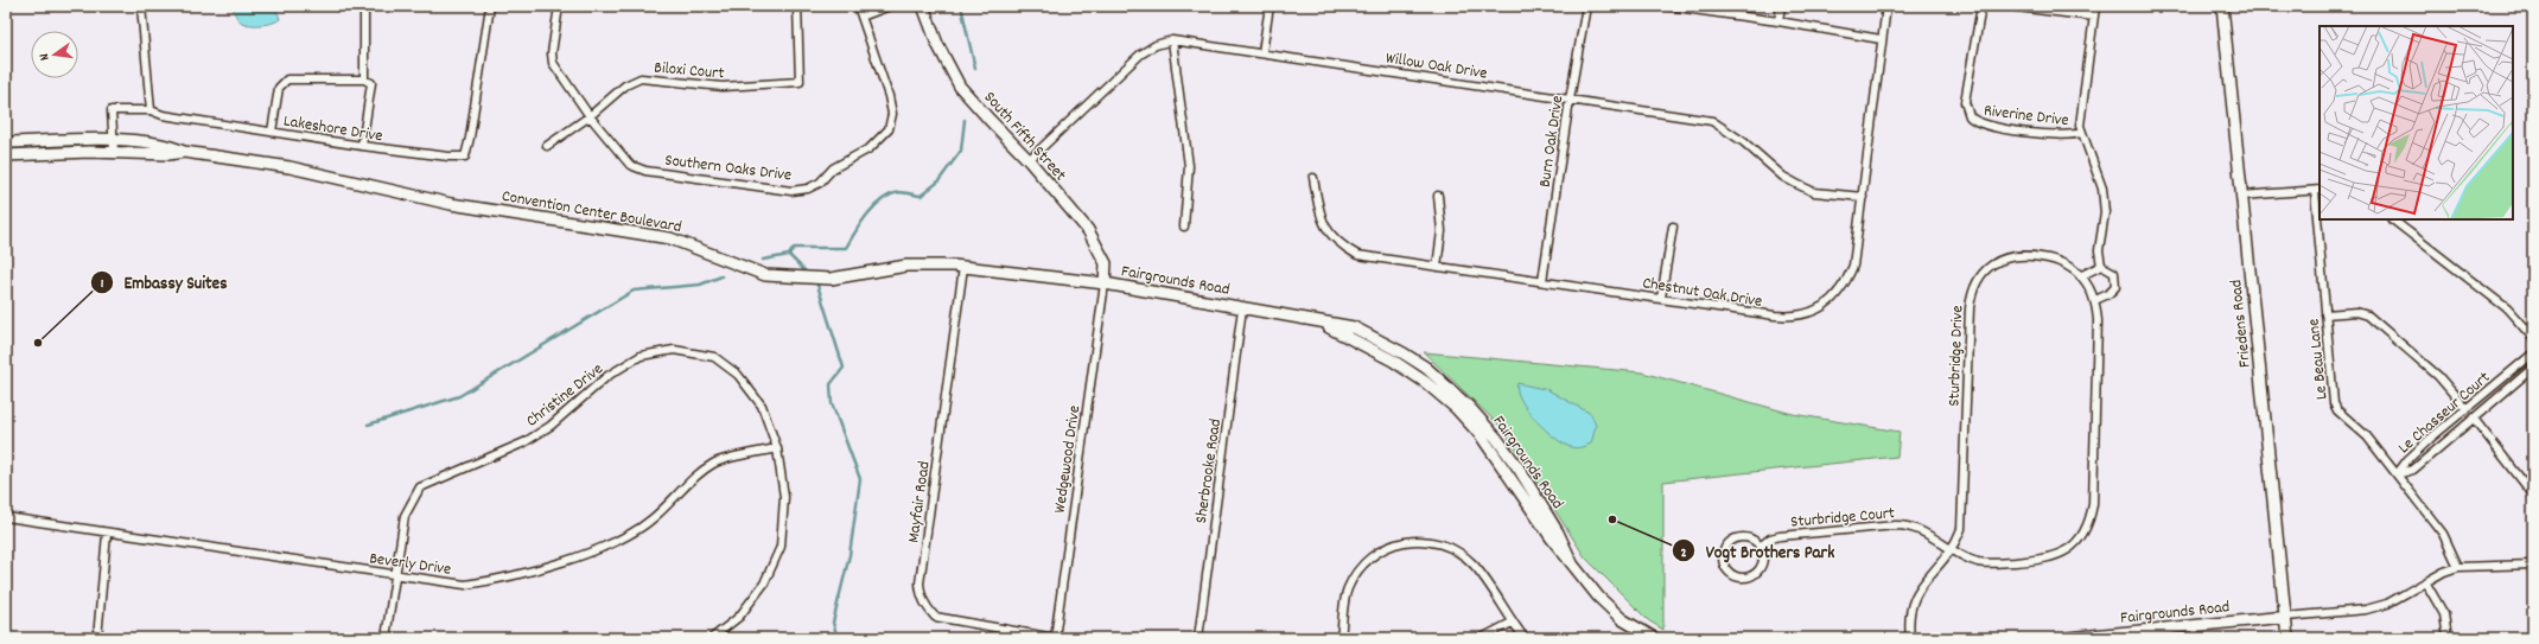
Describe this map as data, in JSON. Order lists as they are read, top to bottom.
{
  "streets": {
    "street": [
      "Willow Oak Drive",
      "Biloxi Court",
      "Riverine Drive",
      "Lakeshore Drive",
      "South Fifth Street",
      "Burn Oak Drive",
      "Southern Oaks Drive",
      "Convention Center Boulevard",
      "Fairgrounds Road",
      "Chestnut Oak Drive",
      "Friedens Road",
      "Sturbridge Drive",
      "Le Beau Lane",
      "Christine Drive",
      "Le Chasseur Court",
      "Wedgewood Drive",
      "Sherbrooke Road",
      "Mayfair Road",
      "Sturbridge Court",
      "Beverly Drive"
    ]
  },
  "crossings": [
    ["Willow Oak Drive", "South Fifth Street"],
    ["Willow Oak Drive", "Burn Oak Drive"],
    ["Willow Oak Drive", "Chestnut Oak Drive"],
    ["Biloxi Court", "Southern Oaks Drive"],
    ["Lakeshore Drive", "Convention Center Boulevard"],
    ["South Fifth Street", "Convention Center Boulevard"],
    ["South Fifth Street", "Fairgrounds Road"],
    ["South Fifth Street", "Wedgewood Drive"],
    ["Burn Oak Drive", "Chestnut Oak Drive"],
    ["Convention Center Boulevard", "Fairgrounds Road"],
    ["Convention Center Boulevard", "Wedgewood Drive"],
    ["Convention Center Boulevard", "Mayfair Road"],
    ["Fairgrounds Road", "Friedens Road"],
    ["Fairgrounds Road", "Wedgewood Drive"],
    ["Fairgrounds Road", "Sherbrooke Road"],
    ["Sturbridge Drive", "Sturbridge Court"],
    ["Le Beau Lane", "Le Chasseur Court"],
    ["Christine Drive", "Beverly Drive"],
    ["Wedgewood Drive", "Mayfair Road"]
  ],
  "places": ["Embassy Suites", "Vogt Brothers Park"],
  "north": "left"
}
